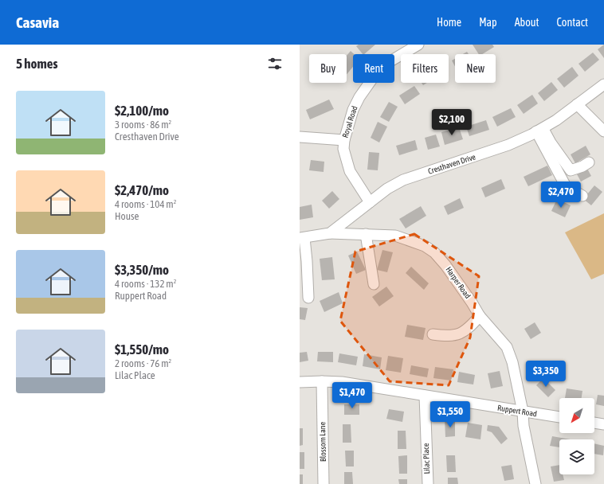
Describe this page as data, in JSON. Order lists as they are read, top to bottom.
{
  "streets": {
    "street": [
      "Royal Road",
      "Cresthaven Drive",
      "Harper Road",
      "Ruppert Road",
      "Blossom Lane",
      "Lilac Place"
    ]
  },
  "crossings": [
    ["Royal Road", "Cresthaven Drive"],
    ["Cresthaven Drive", "Harper Road"],
    ["Harper Road", "Ruppert Road"],
    ["Ruppert Road", "Blossom Lane"],
    ["Ruppert Road", "Lilac Place"]
  ],
  "north": "bottom left",
  "page": {
    "header": "Casavia",
    "nav": [
      "Home",
      "Map",
      "About",
      "Contact"
    ],
    "heading": "5 homes",
    "chip": [
      "Buy",
      "Rent",
      "Filters",
      "New"
    ],
    "list": [
      {
        "name": "$2,100/mo",
        "note": "3 rooms · 86 m² · Cresthaven Drive"
      },
      {
        "name": "$2,470/mo",
        "note": "4 rooms · 104 m² · House"
      },
      {
        "name": "$3,350/mo",
        "note": "4 rooms · 132 m² · Ruppert Road"
      },
      {
        "name": "$1,550/mo",
        "note": "2 rooms · 76 m² · Lilac Place"
      }
    ],
    "price": [
      "$2,100",
      "$2,470",
      "$3,350",
      "$1,470",
      "$1,550"
    ]
  }
}
